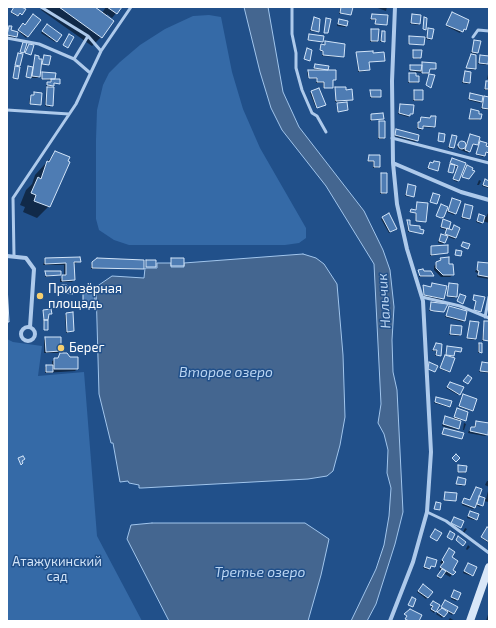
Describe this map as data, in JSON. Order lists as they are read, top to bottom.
{
  "water": ["Нальчик", "Второе озеро", "Третье озеро"],
  "parks": ["Атажукинский сад"],
  "places": ["Приозёрная площадь", "Берег"]
}
